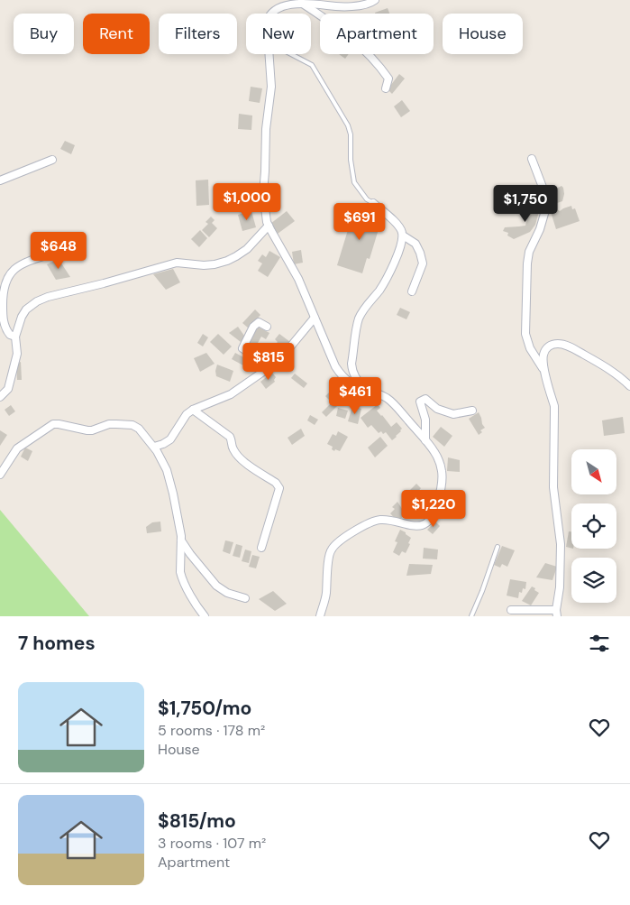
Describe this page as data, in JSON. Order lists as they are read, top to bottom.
{
  "north": "bottom right",
  "page": {
    "chip": [
      "Buy",
      "Rent",
      "Filters",
      "New",
      "Apartment",
      "House"
    ],
    "price": [
      "$1,000",
      "$1,750",
      "$691",
      "$648",
      "$815",
      "$461",
      "$1,220"
    ],
    "heading": "7 homes",
    "list": [
      {
        "name": "$1,750/mo",
        "note": "5 rooms · 178 m² · House"
      },
      {
        "name": "$815/mo",
        "note": "3 rooms · 107 m² · Apartment"
      }
    ]
  }
}
